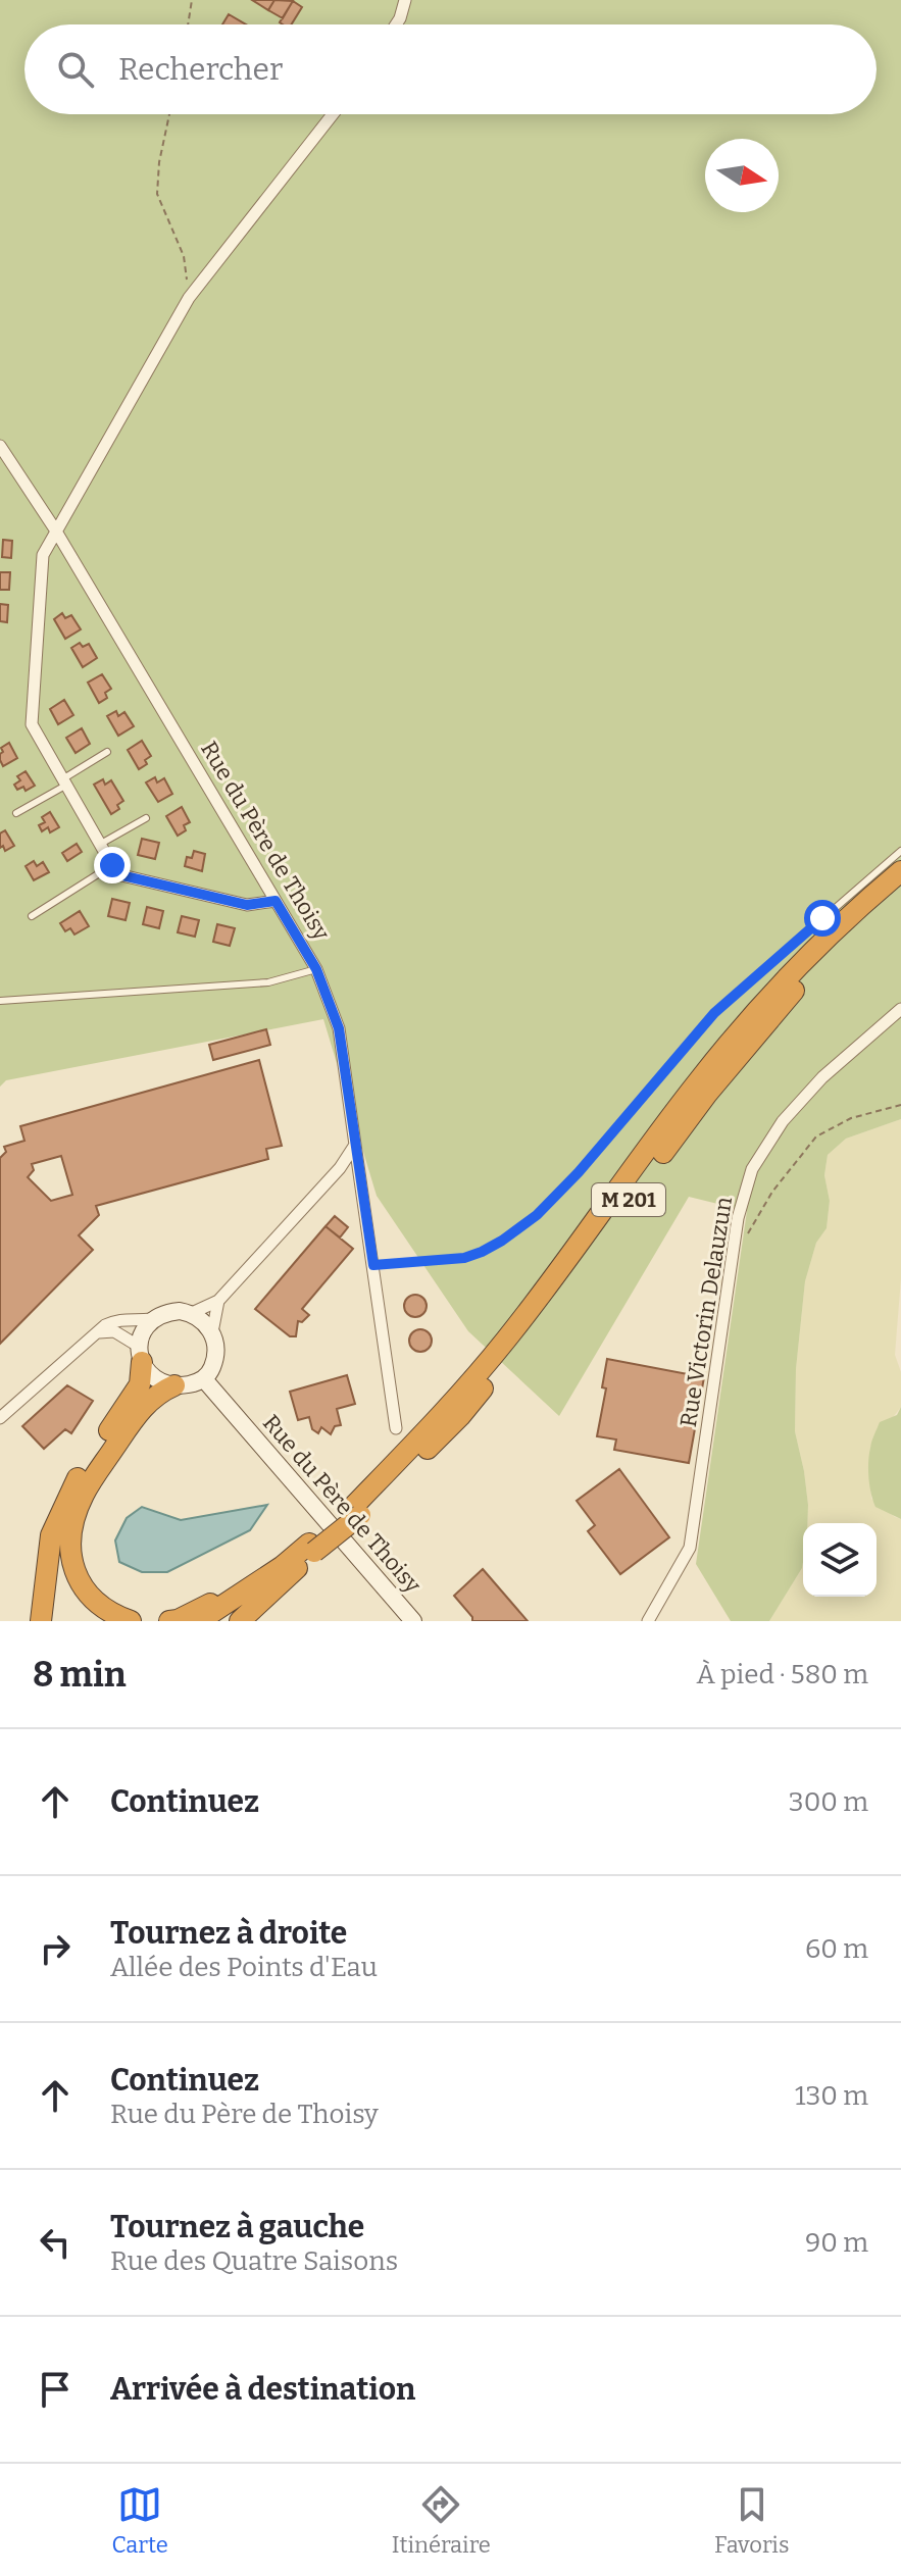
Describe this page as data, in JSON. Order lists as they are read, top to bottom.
{
  "streets": {
    "highway": ["M 201"],
    "main road": ["Rue du Père de Thoisy"],
    "street": ["Rue Victorin Delauzun"]
  },
  "north": "right",
  "page": {
    "search": "Rechercher",
    "heading": ["8 min", "À pied · 580 m"],
    "list": [
      ["Continuez", "300 m"],
      ["Tournez à droite", "Allée des Points d'Eau", "60 m"],
      ["Continuez", "Rue du Père de Thoisy", "130 m"],
      ["Tournez à gauche", "Rue des Quatre Saisons", "90 m"],
      "Arrivée à destination"
    ],
    "nav": ["Carte", "Itinéraire", "Favoris"]
  }
}
